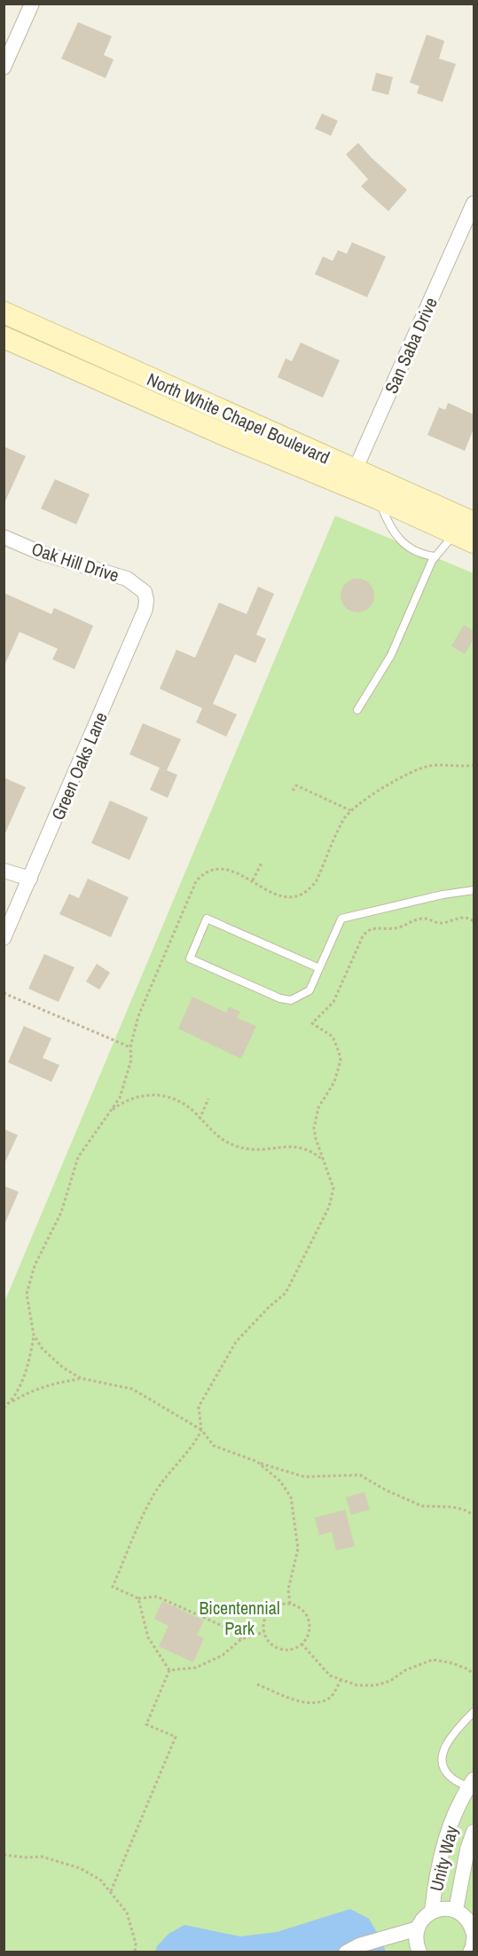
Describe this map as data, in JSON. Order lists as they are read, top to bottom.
{
  "streets": {
    "main road": ["North White Chapel Boulevard"],
    "street": [
      "San Saba Drive",
      "Oak Hill Drive",
      "Green Oaks Lane",
      "Unity Way"
    ]
  },
  "crossings": [
    ["San Saba Drive", "North White Chapel Boulevard"],
    ["Oak Hill Drive", "Green Oaks Lane"]
  ],
  "parks": ["Bicentennial Park"]
}
